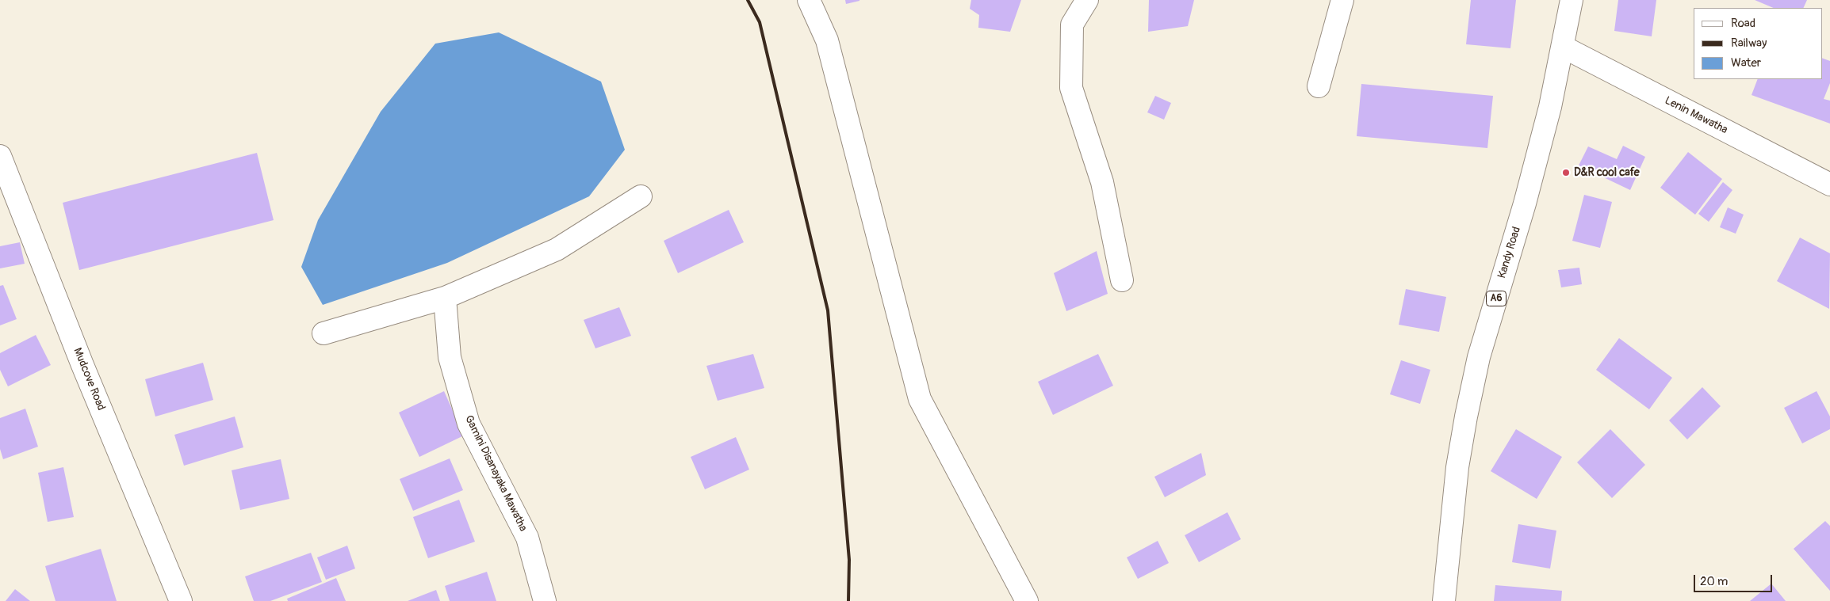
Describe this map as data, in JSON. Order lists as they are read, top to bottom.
{
  "streets": {
    "main road": [
      "Lenin Mawatha",
      "Kandy Road",
      "A6",
      "Mudcove Road",
      "Gamini Disanayaka Mawatha"
    ]
  },
  "crossings": [
    ["Lenin Mawatha", "Kandy Road"]
  ],
  "places": ["D&R cool cafe"],
  "legend": ["Road", "Railway", "Water"],
  "scale_bar": "20 m"
}
